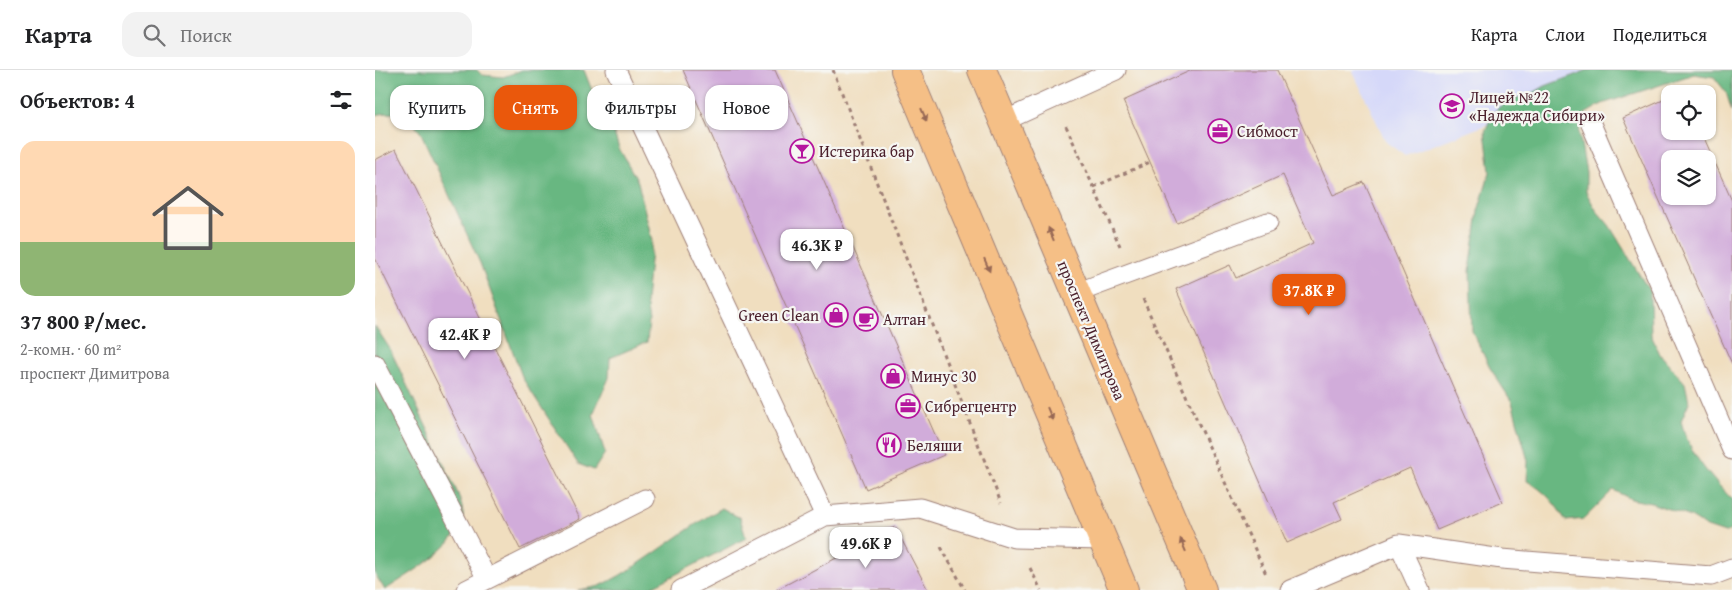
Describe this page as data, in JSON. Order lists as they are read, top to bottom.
{
  "streets": {
    "main road": ["проспект Димитрова"]
  },
  "places": {
    "school or university": ["Лицей №22 «Надежда Сибири»"],
    "office": ["Сибмост", "Сибрегцентр"],
    "bar": ["Истерика бар"],
    "shop": ["Green Clean", "Минус 30"],
    "cafe": ["Алтан"],
    "restaurant": ["Беляши"]
  },
  "page": {
    "header": "Карта",
    "search": "Поиск",
    "nav": ["Карта", "Слои", "Поделиться"],
    "heading": "Объектов: 4",
    "chip": [
      "Купить",
      "Снять",
      "Фильтры",
      "Новое"
    ],
    "list": [
      {
        "name": "37 800 ₽/мес.",
        "note": "2-комн. · 60 m² · проспект Димитрова"
      }
    ],
    "price": [
      "46.3K ₽",
      "37.8K ₽",
      "42.4K ₽",
      "49.6K ₽"
    ]
  }
}
